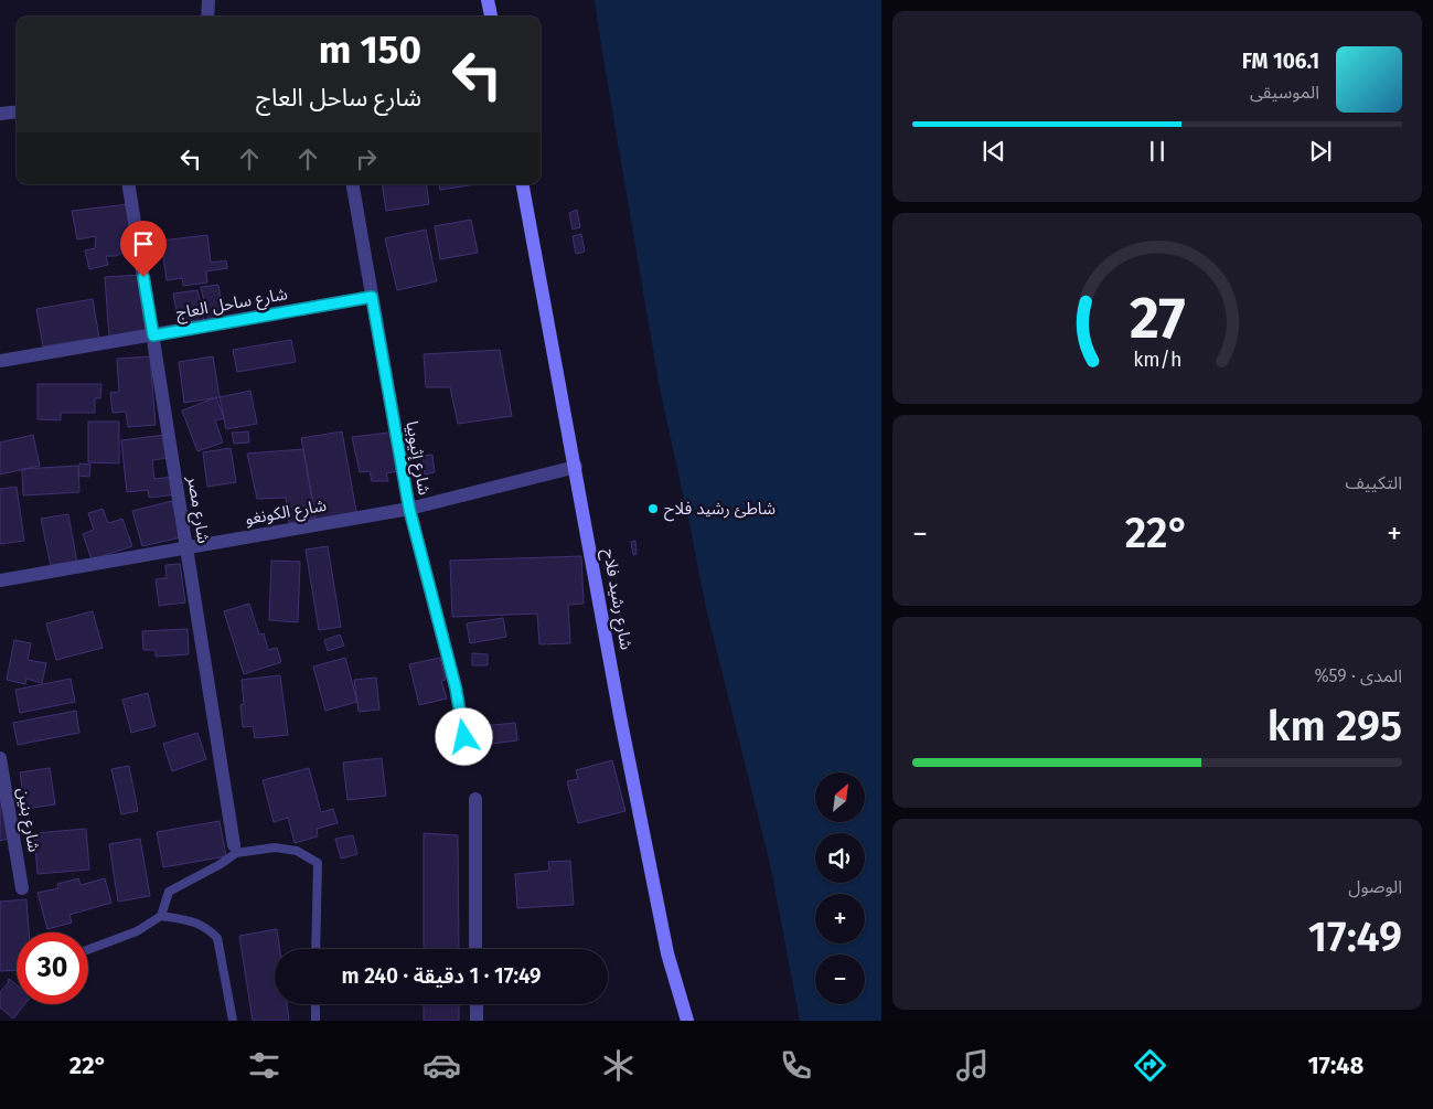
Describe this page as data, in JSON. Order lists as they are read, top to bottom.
{
  "streets": {
    "street": [
      "شارع ساحل العاج",
      "شارع إثيوبيا",
      "شارع مصر",
      "شارع الكونغو",
      "شارع رشيد فلاح",
      "شارع بنين"
    ]
  },
  "crossings": [
    ["شارع ساحل العاج", "شارع إثيوبيا"],
    ["شارع ساحل العاج", "شارع مصر"],
    ["شارع إثيوبيا", "شارع الكونغو"],
    ["شارع مصر", "شارع الكونغو"],
    ["شارع الكونغو", "شارع رشيد فلاح"]
  ],
  "places": ["شاطئ رشيد فلاح"],
  "north": "top right",
  "page": {
    "turn": ["150 m", "شارع ساحل العاج"],
    "song": ["106.1 FM", "الموسيقى"],
    "tile": [
      "التكييف",
      ["المدى · 59%", "295 km"],
      ["الوصول", "17:49"]
    ],
    "heat": ["−", "22°", "+"],
    "map_buttons": ["+", "−"],
    "limit": "30",
    "trip": "17:49 · 1 دقيقة · 240 m",
    "tabs": ["17:48", "22°"],
    "gauge": ["27", "km/h"]
  }
}
